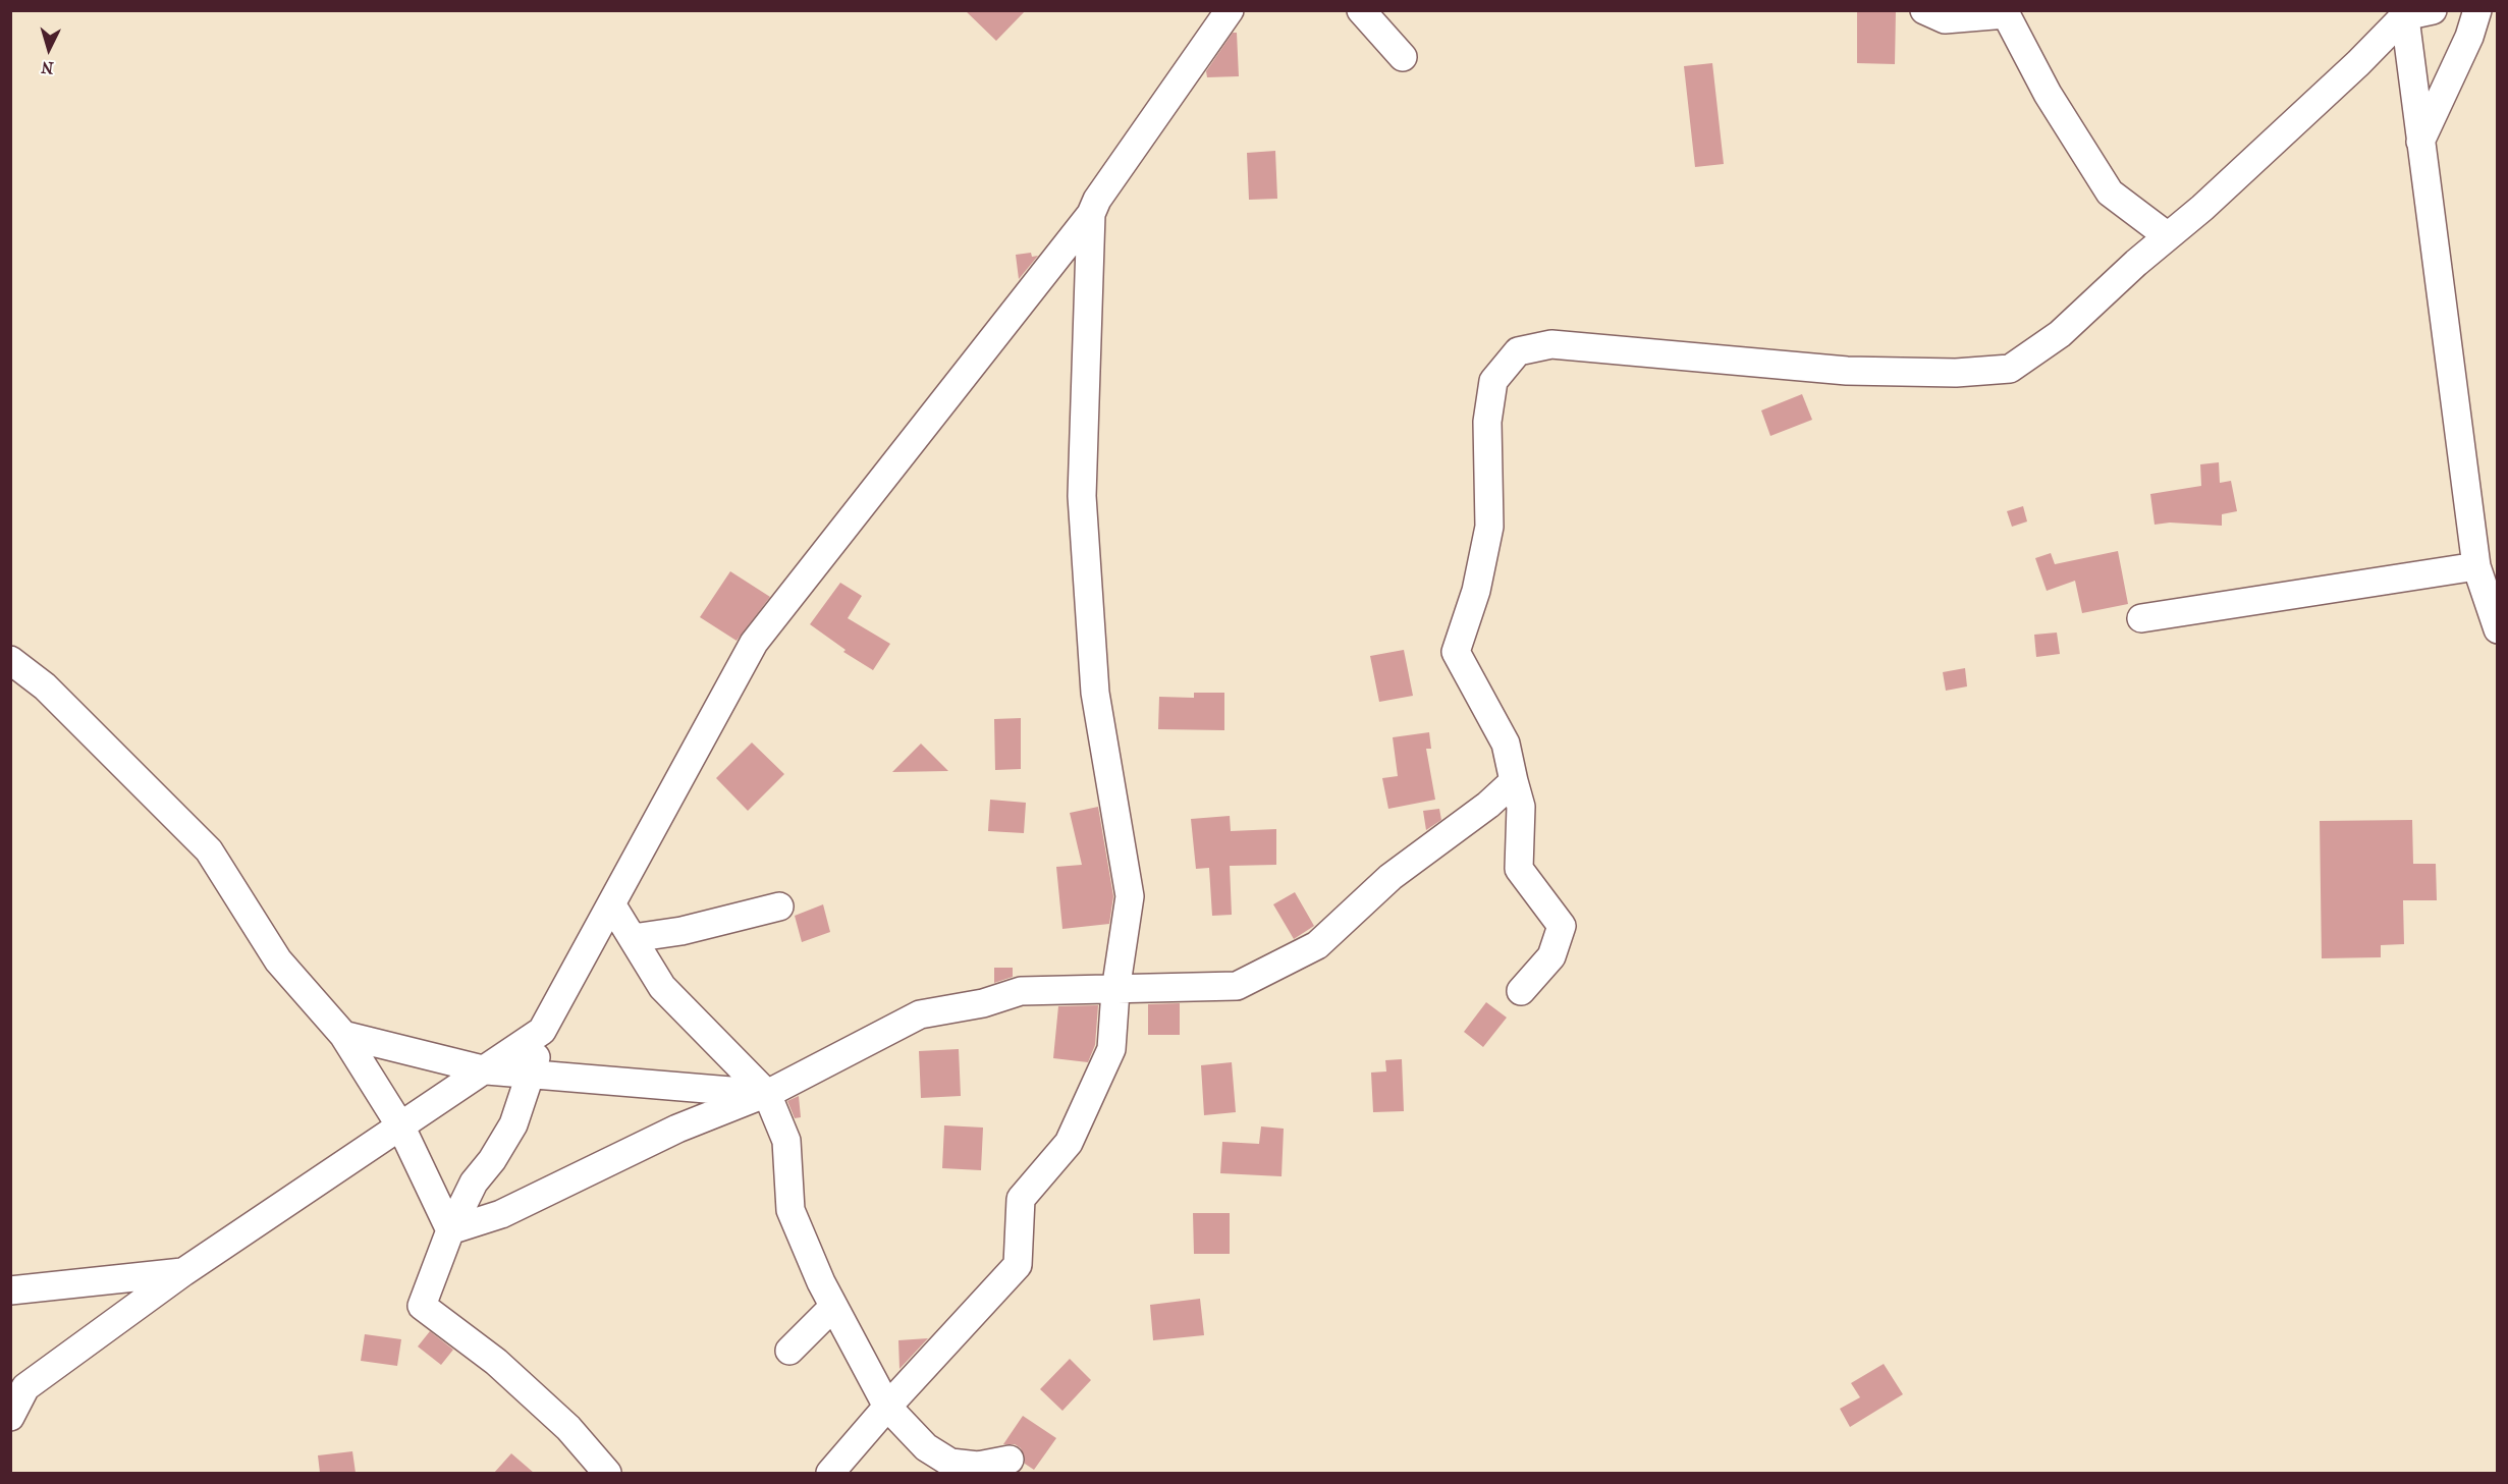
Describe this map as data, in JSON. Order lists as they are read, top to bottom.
{
  "north": "bottom"
}
